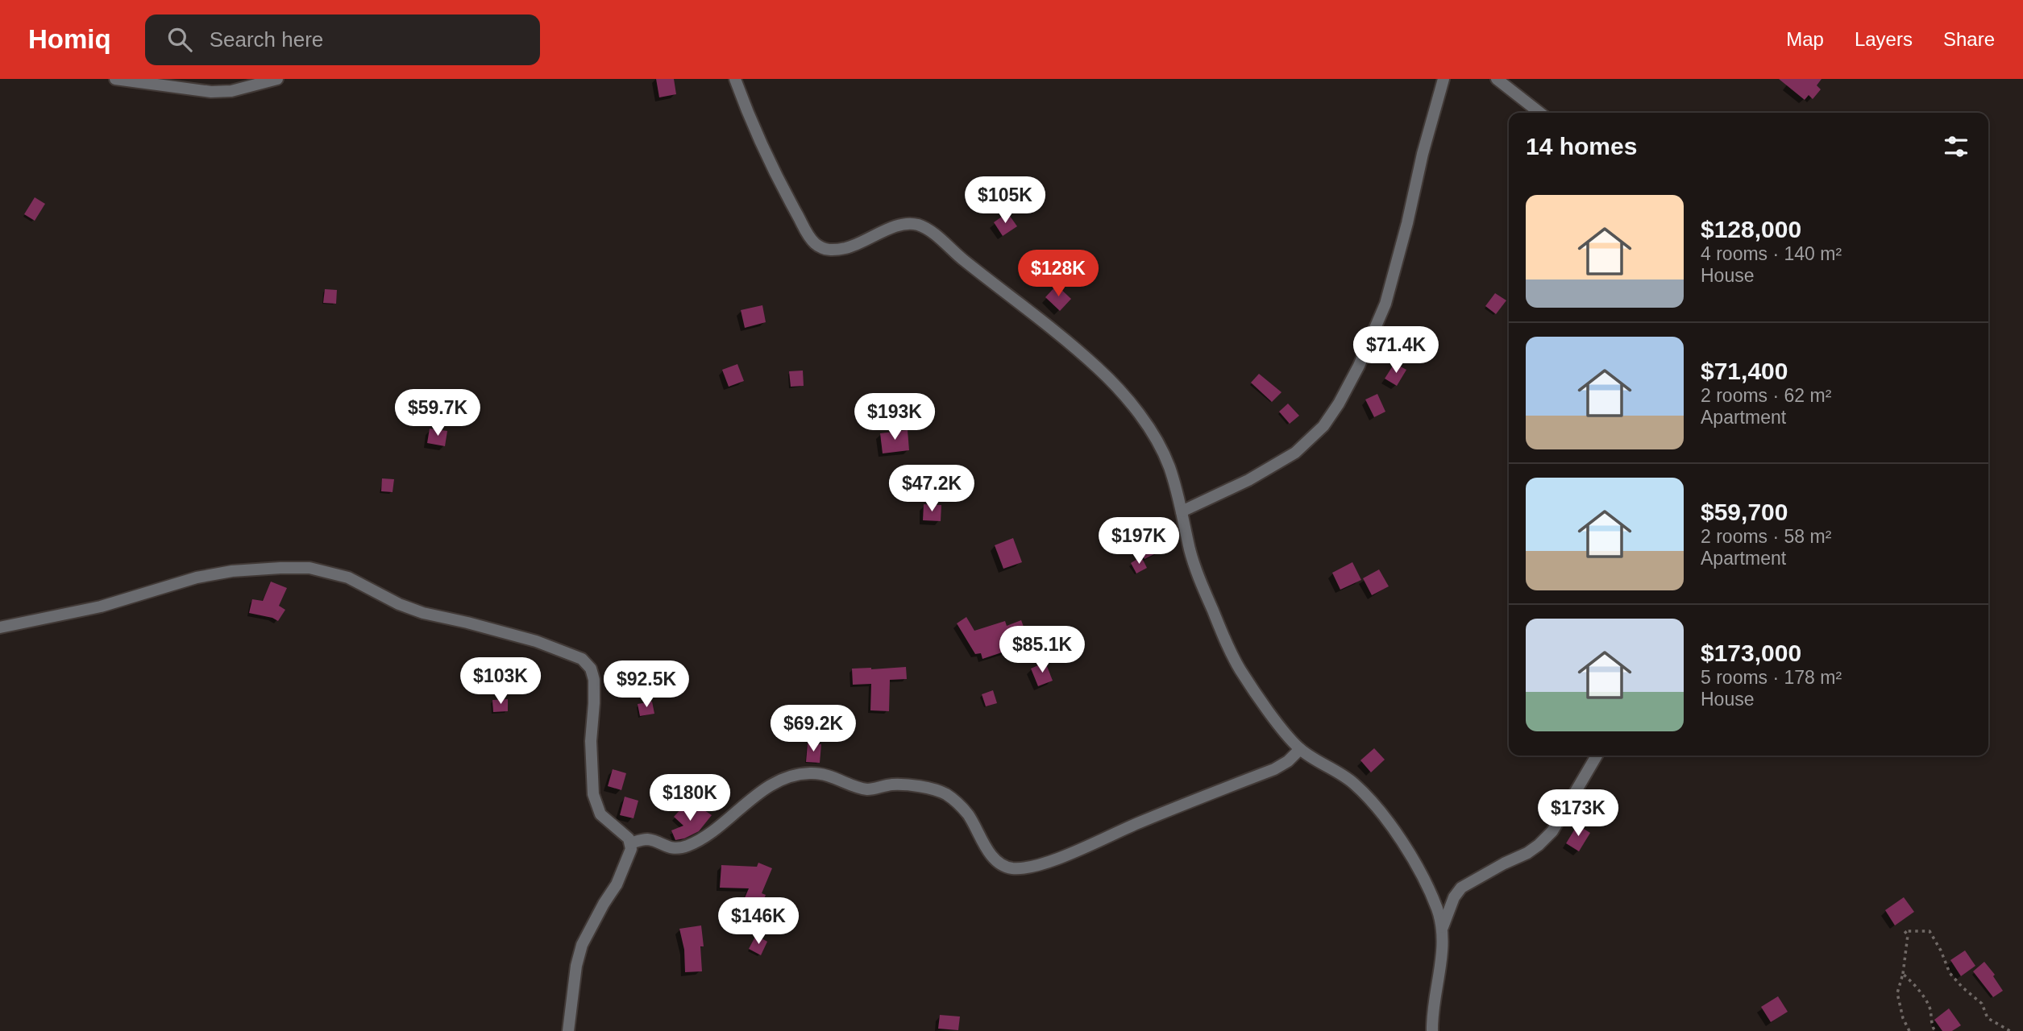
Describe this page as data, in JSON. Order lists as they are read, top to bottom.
{
  "page": {
    "header": "Homiq",
    "search": "Search here",
    "nav": ["Map", "Layers", "Share"],
    "heading": "14 homes",
    "price": [
      "$105K",
      "$128K",
      "$71.4K",
      "$59.7K",
      "$193K",
      "$47.2K",
      "$197K",
      "$85.1K",
      "$103K",
      "$92.5K",
      "$69.2K",
      "$180K",
      "$173K",
      "$146K"
    ],
    "list": [
      {
        "name": "$128,000",
        "note": "4 rooms · 140 m² · House"
      },
      {
        "name": "$71,400",
        "note": "2 rooms · 62 m² · Apartment"
      },
      {
        "name": "$59,700",
        "note": "2 rooms · 58 m² · Apartment"
      },
      {
        "name": "$173,000",
        "note": "5 rooms · 178 m² · House"
      }
    ]
  }
}
